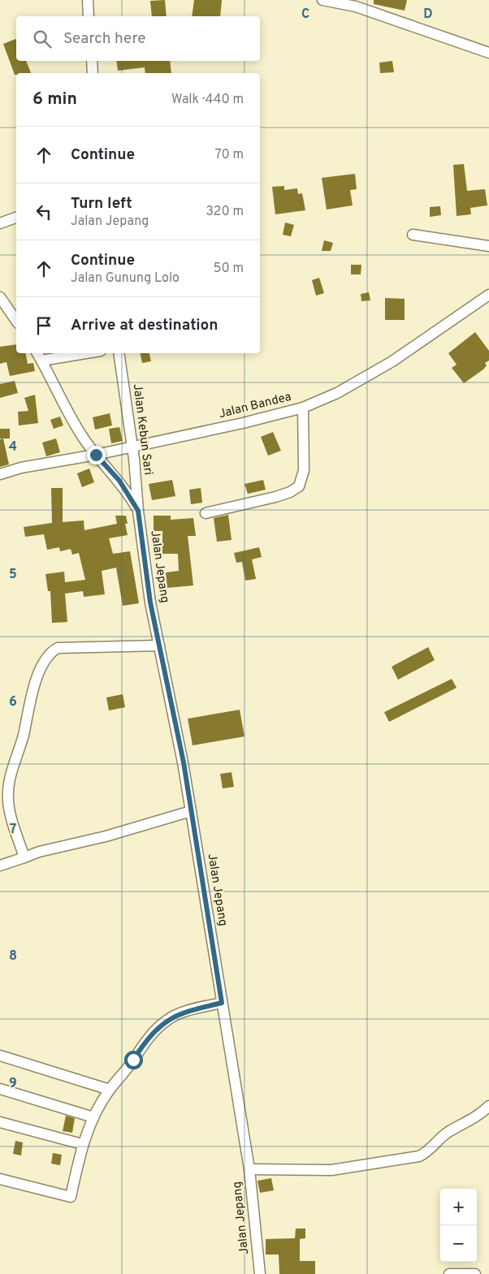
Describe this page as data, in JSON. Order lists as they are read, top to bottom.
{
  "streets": {
    "street": ["Jalan Bandea", "Jalan Kebun Sari", "Jalan Jepang"]
  },
  "crossings": [
    ["Jalan Bandea", "Jalan Kebun Sari"],
    ["Jalan Kebun Sari", "Jalan Jepang"]
  ],
  "page": {
    "search": "Search here",
    "heading": ["6 min", "Walk · 440 m"],
    "list": [
      ["Continue", "70 m"],
      ["Turn left", "Jalan Jepang", "320 m"],
      ["Continue", "Jalan Gunung Lolo", "50 m"],
      "Arrive at destination"
    ],
    "map_buttons": ["+", "−"]
  },
  "grid": {
    "columns": ["C", "D"],
    "rows": [
      "4",
      "5",
      "6",
      "7",
      "8",
      "9"
    ]
  }
}
